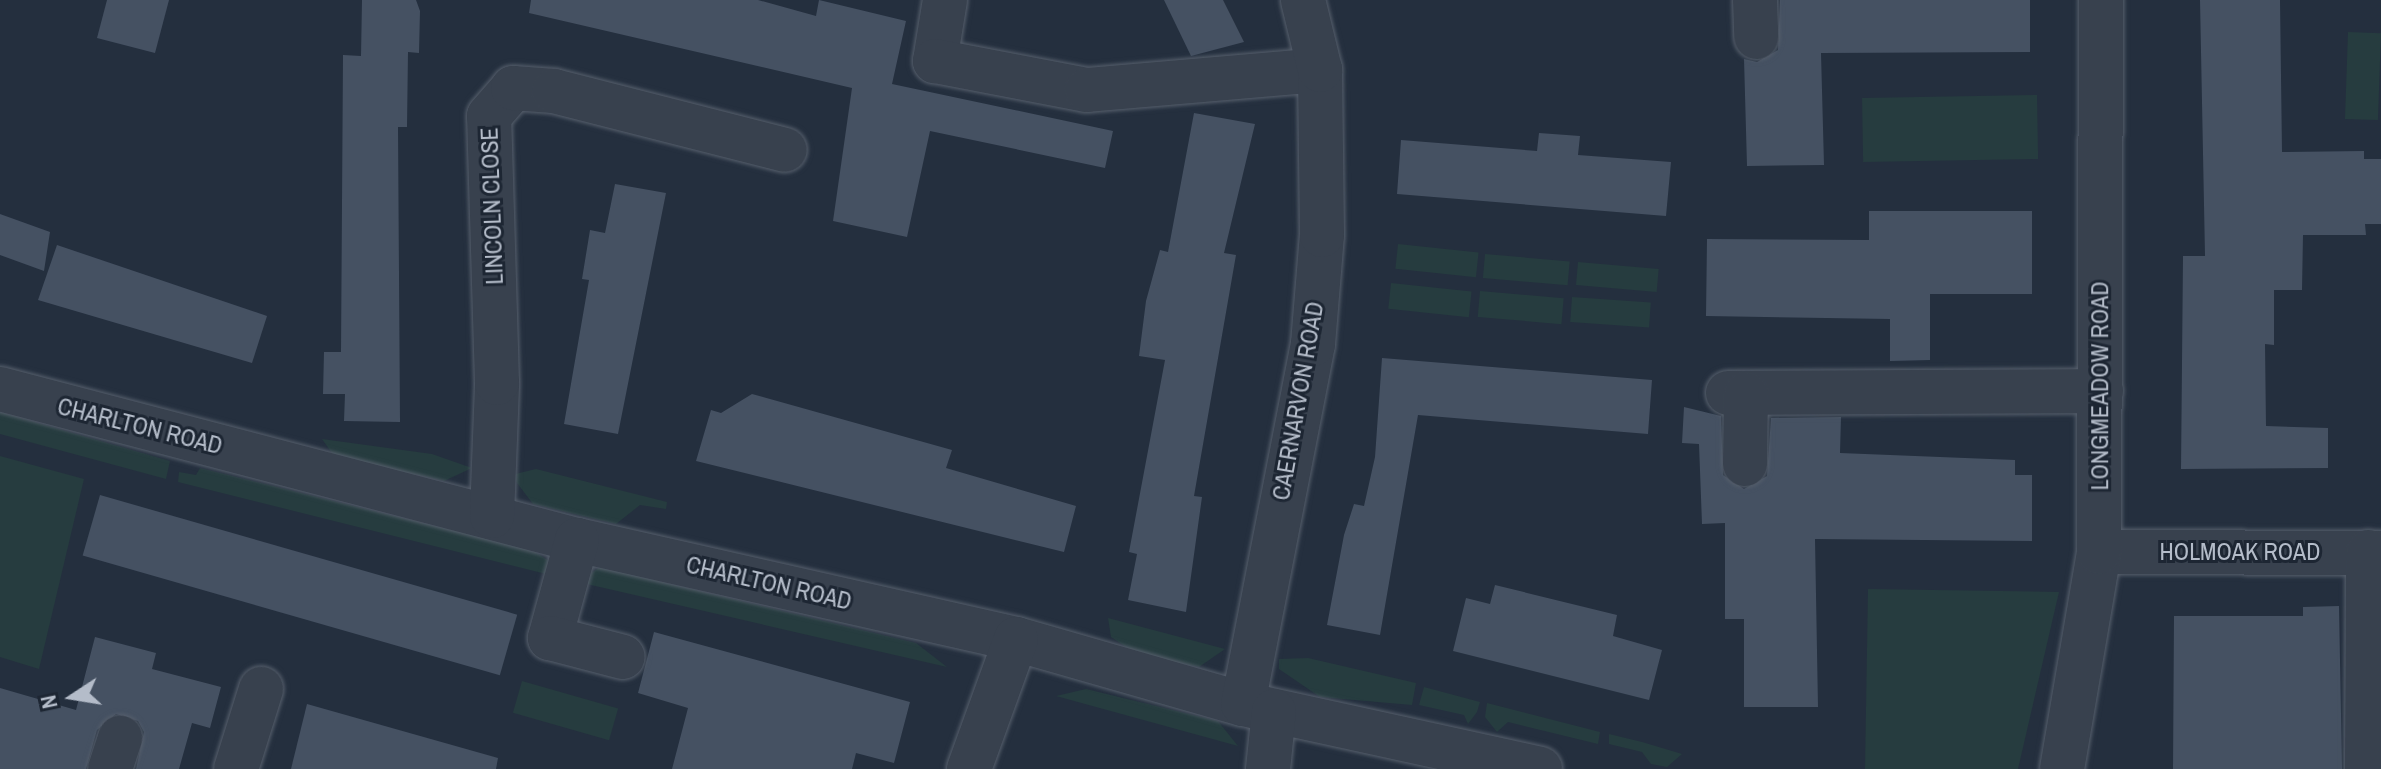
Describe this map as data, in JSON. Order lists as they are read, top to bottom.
{
  "streets": {
    "street": [
      "LINCOLN CLOSE",
      "LONGMEADOW ROAD",
      "CAERNARVON ROAD",
      "CHARLTON ROAD",
      "HOLMOAK ROAD"
    ]
  },
  "crossings": [
    ["LINCOLN CLOSE", "CHARLTON ROAD"],
    ["LONGMEADOW ROAD", "HOLMOAK ROAD"],
    ["CAERNARVON ROAD", "CHARLTON ROAD"]
  ],
  "north": "left"
}
